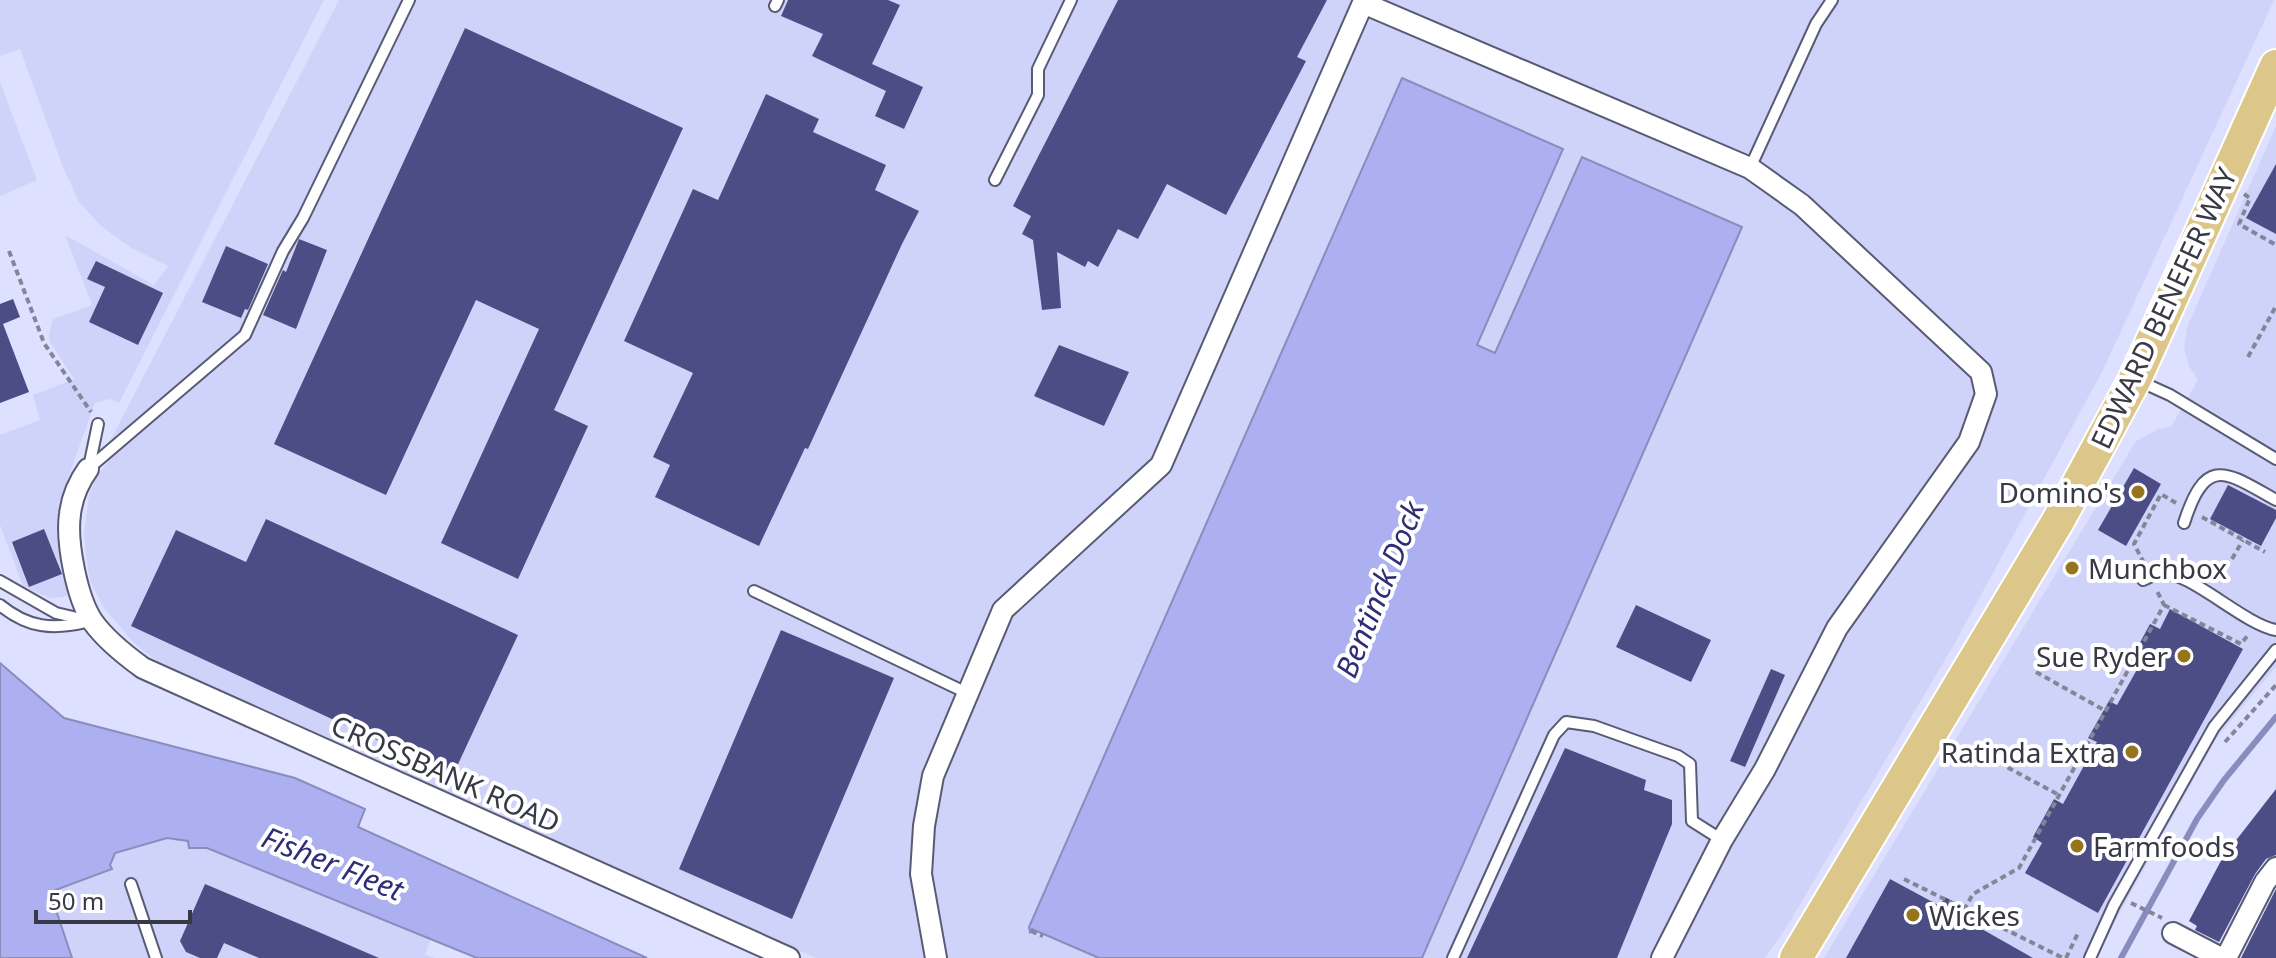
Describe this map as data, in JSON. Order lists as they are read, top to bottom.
{
  "streets": {
    "main road": ["EDWARD BENEFER WAY"],
    "street": ["CROSSBANK ROAD"]
  },
  "water": ["Bentinck Dock", "Fisher Fleet"],
  "places": [
    "Domino's",
    "Munchbox",
    "Sue Ryder",
    "Ratinda Extra",
    "Farmfoods",
    "Wickes"
  ],
  "scale_bar": "50 m"
}
